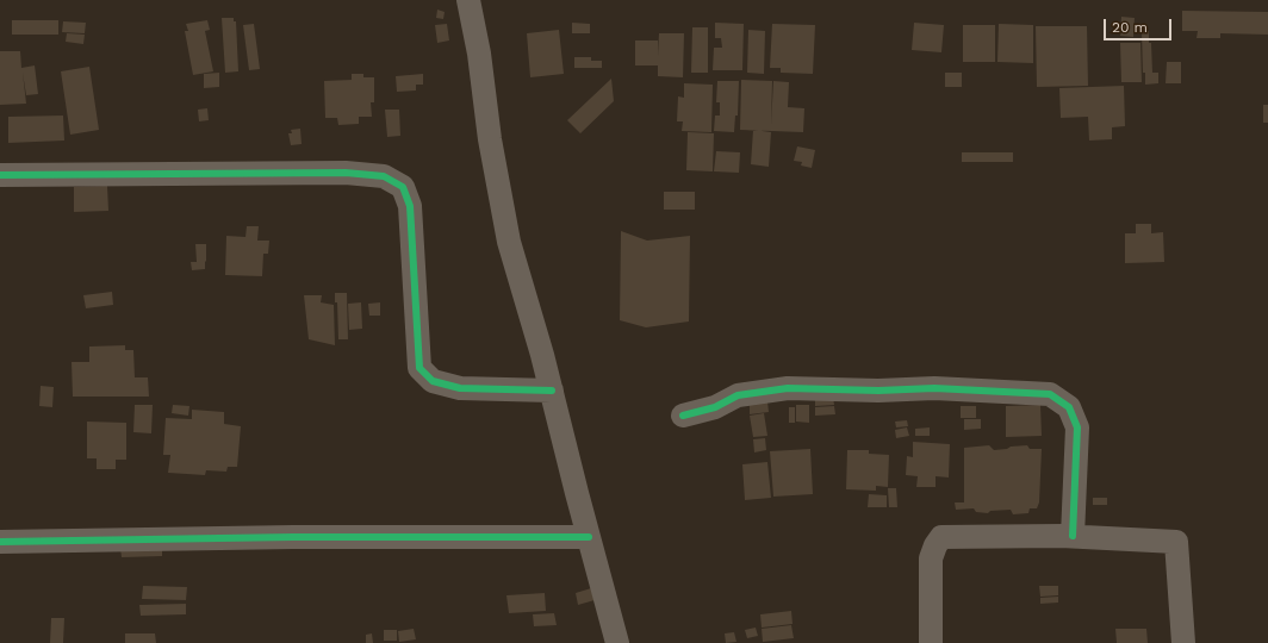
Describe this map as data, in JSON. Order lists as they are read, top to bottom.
{
  "scale_bar": "20 m"
}
